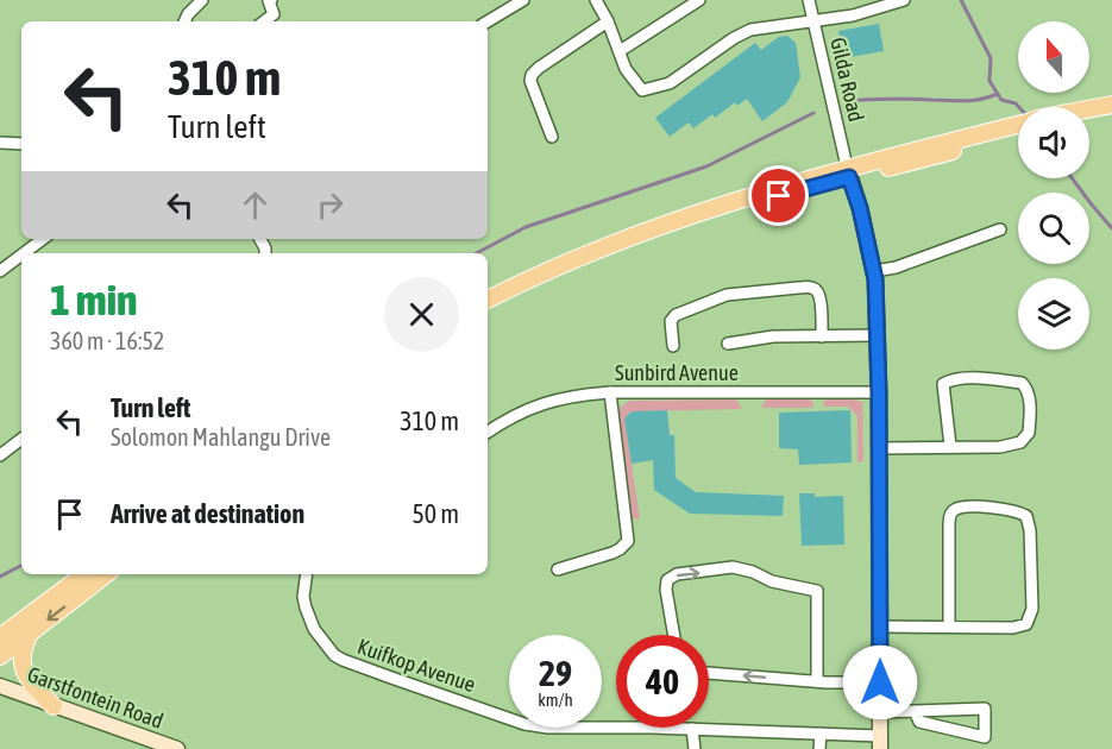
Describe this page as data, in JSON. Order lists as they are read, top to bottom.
{
  "streets": {
    "street": [
      "Gilda Road",
      "Sunbird Avenue",
      "Kuifkop Avenue",
      "Garstfontein Road"
    ]
  },
  "north": "top",
  "page": {
    "turn": ["310 m", "Turn left"],
    "heading": ["1 min", "360 m · 16:52"],
    "list": [
      {
        "name": "Turn left",
        "note": "Solomon Mahlangu Drive",
        "value": "310 m"
      },
      {
        "name": "Arrive at destination",
        "value": "50 m"
      }
    ],
    "speed": "29 km/h",
    "limit": "40"
  }
}
